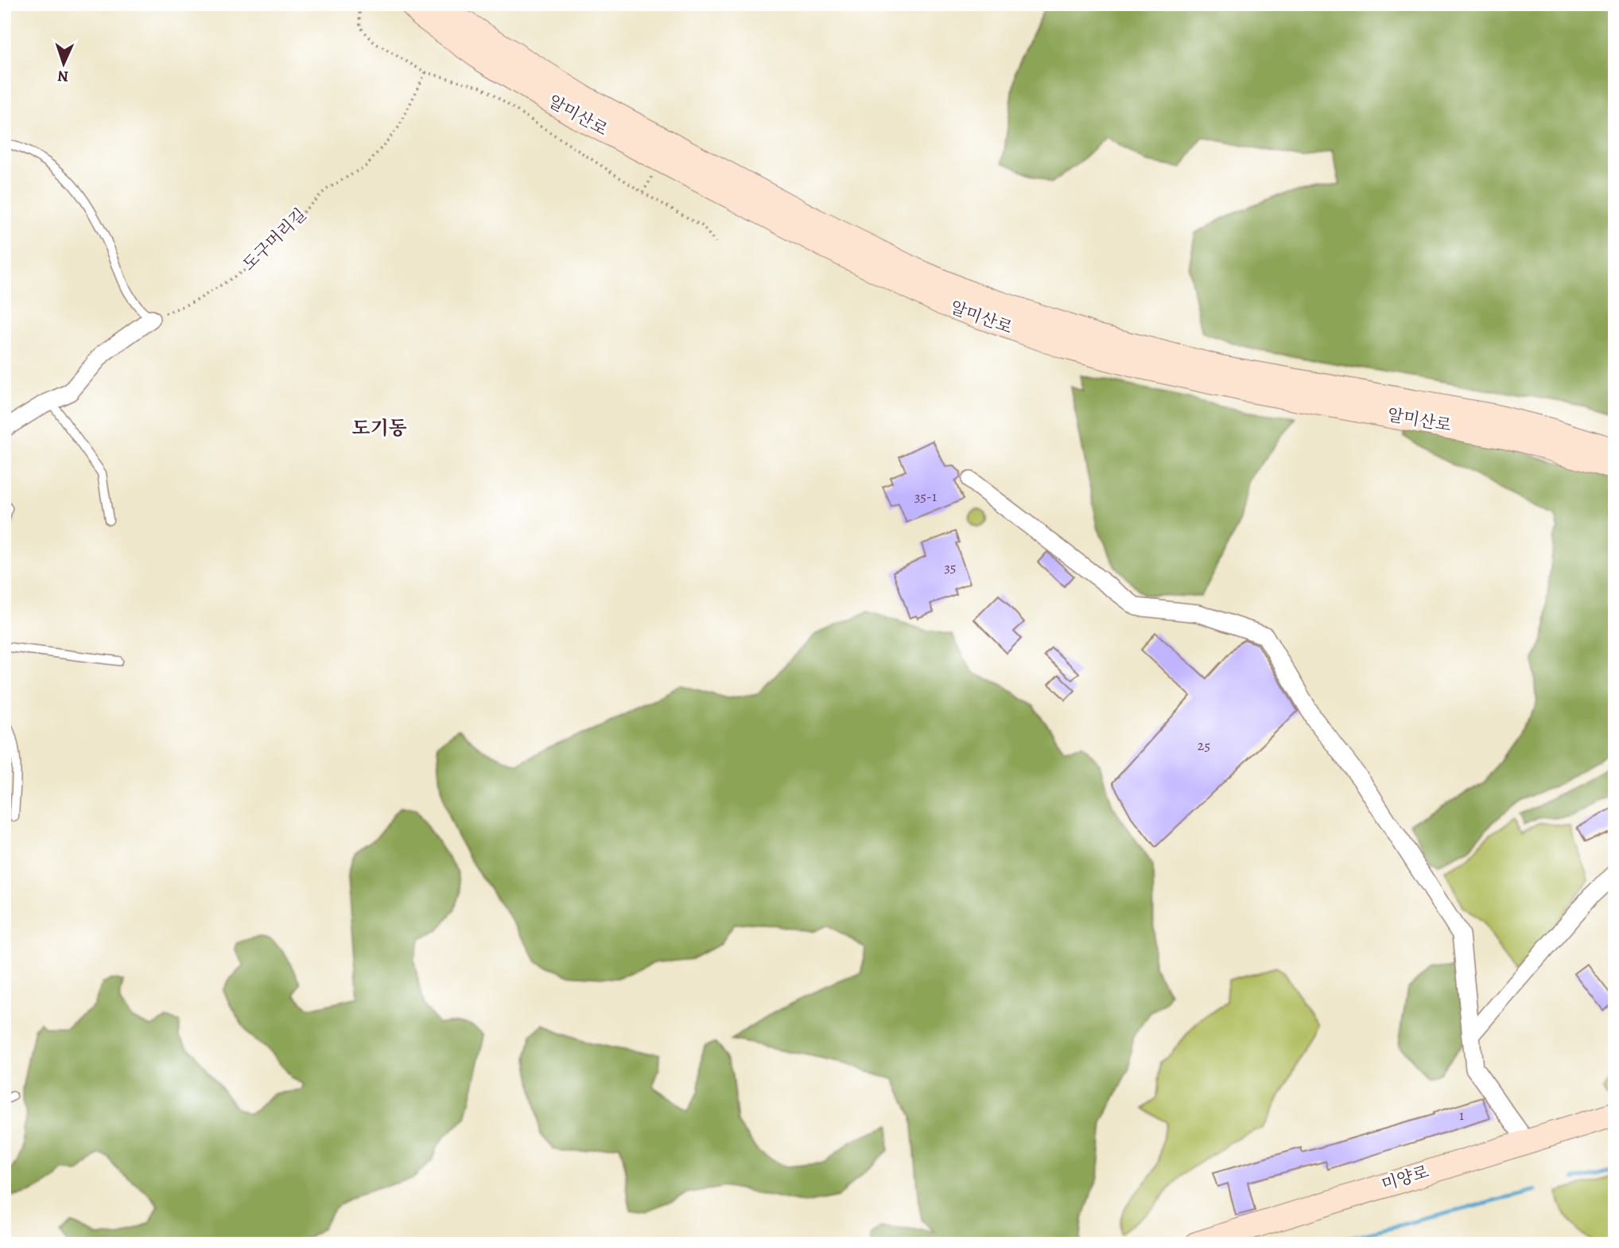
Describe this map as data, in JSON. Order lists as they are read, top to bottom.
{
  "streets": {
    "main road": ["알미산로", "미양로"],
    "path": ["도구머리길"]
  },
  "districts": ["도기동"],
  "house_numbers": [
    "35-1",
    "35",
    "25",
    "1"
  ],
  "north": "bottom"
}
